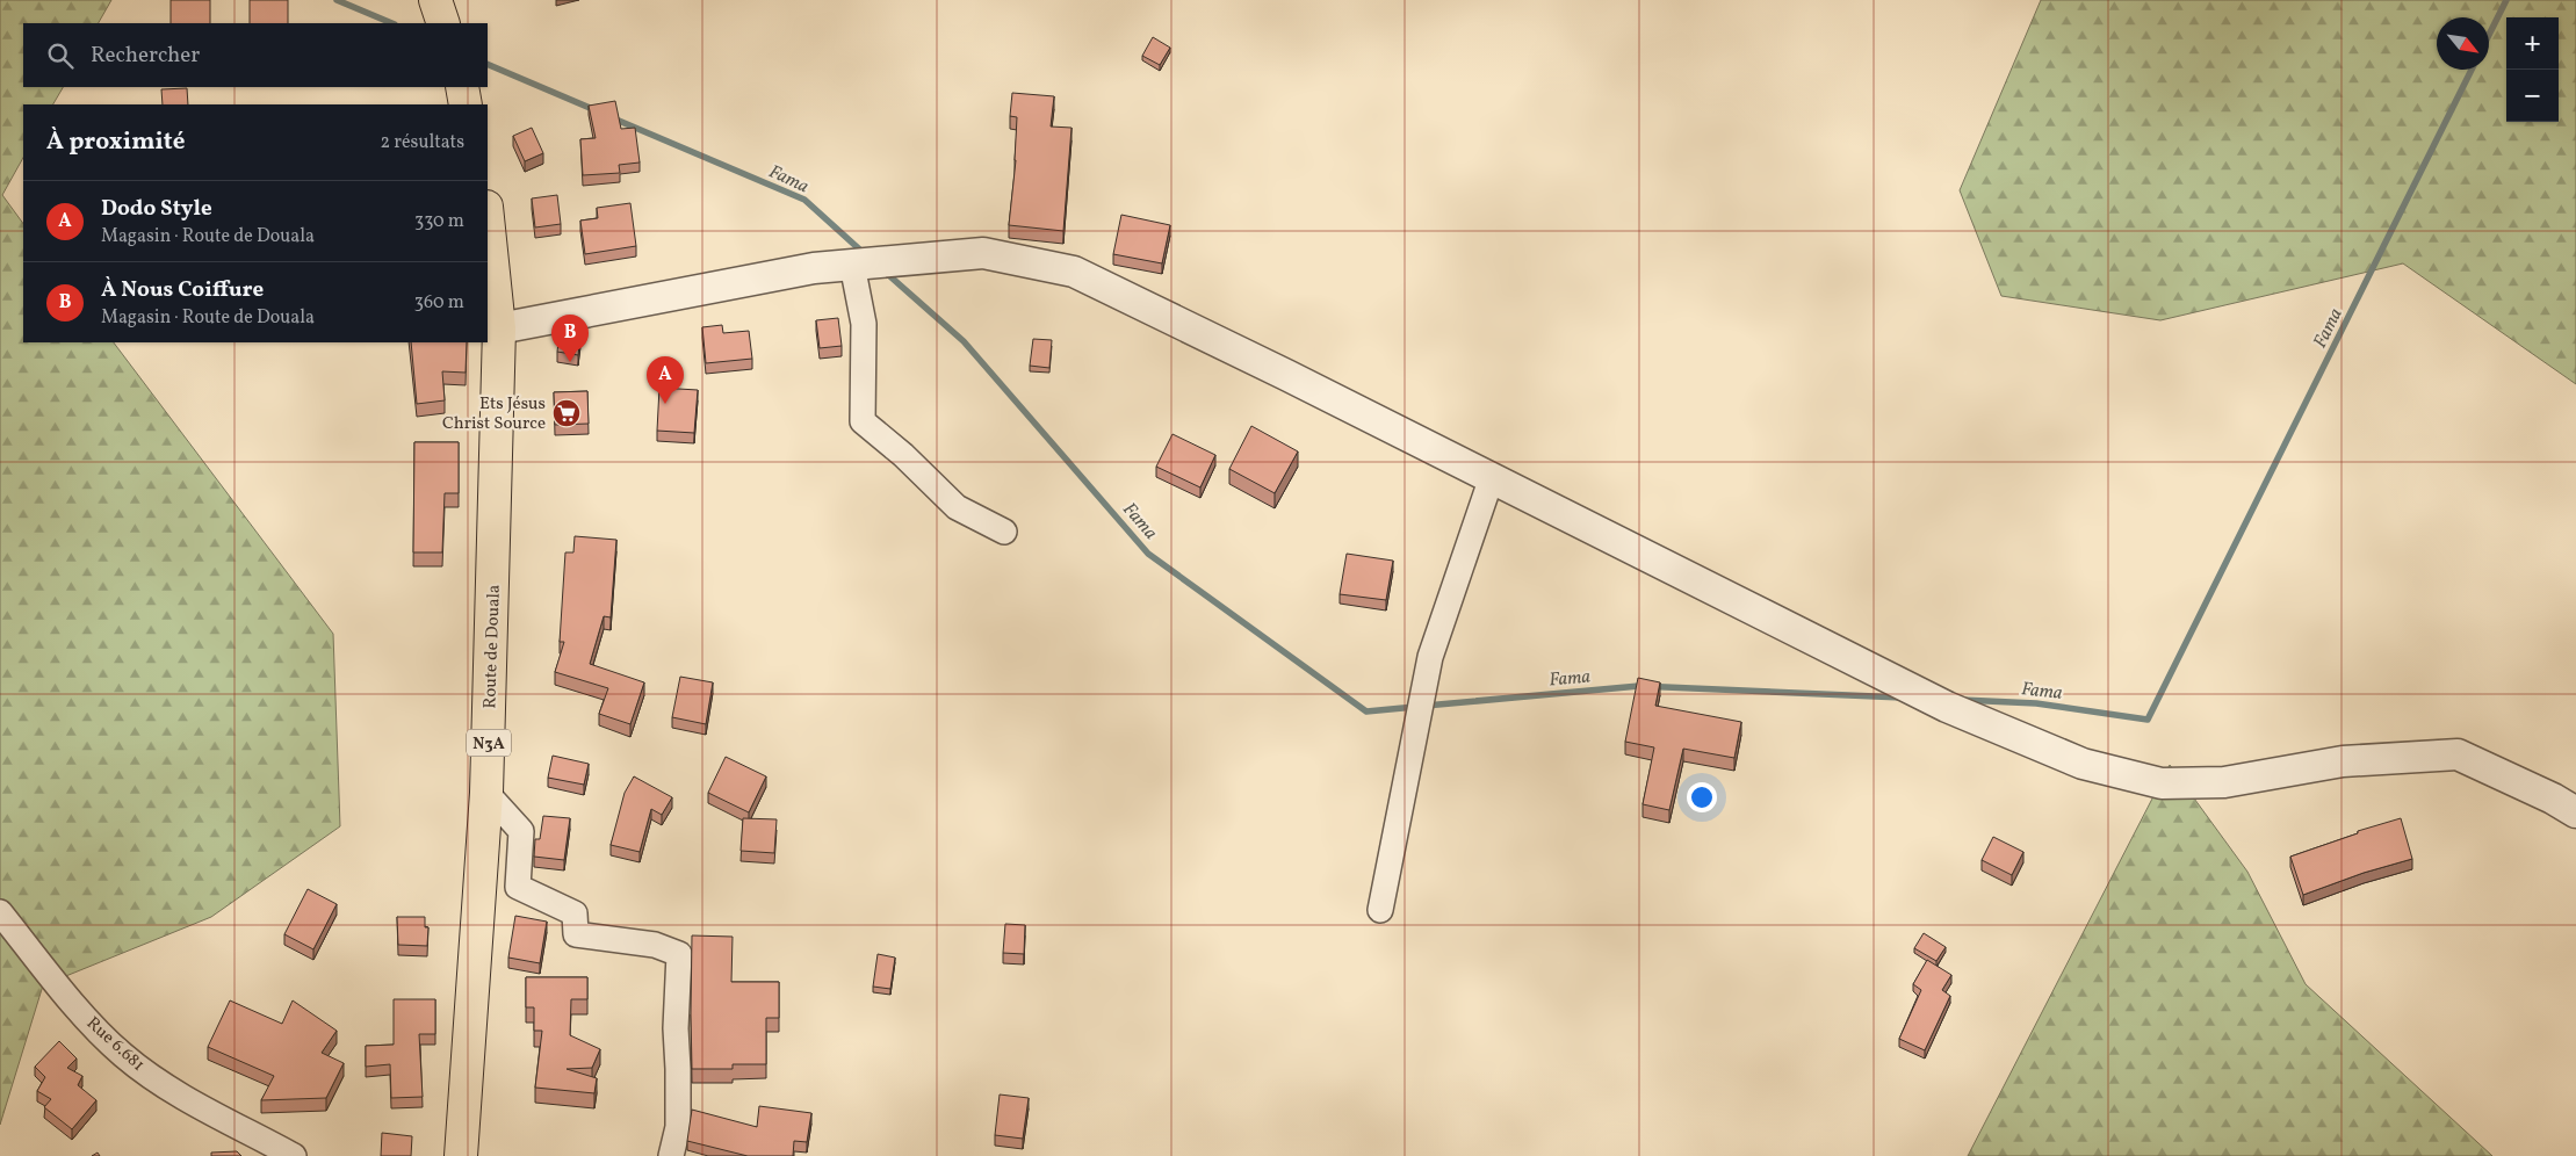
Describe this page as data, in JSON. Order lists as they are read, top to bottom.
{
  "streets": {
    "highway": ["Route de Douala", "N3A"],
    "street": ["Rue 6.681"]
  },
  "water": ["Fama"],
  "places": {
    "supermarket": ["Ets Jésus Christ Source"]
  },
  "north": "bottom right",
  "page": {
    "map_buttons": ["+", "−"],
    "search": "Rechercher",
    "heading": ["À proximité", "2 résultats"],
    "list": [
      {
        "mark": "A",
        "name": "Dodo Style",
        "note": "Magasin · Route de Douala",
        "value": "330 m"
      },
      {
        "mark": "B",
        "name": "À Nous Coiffure",
        "note": "Magasin · Route de Douala",
        "value": "360 m"
      }
    ],
    "pins": ["B", "A"]
  }
}
